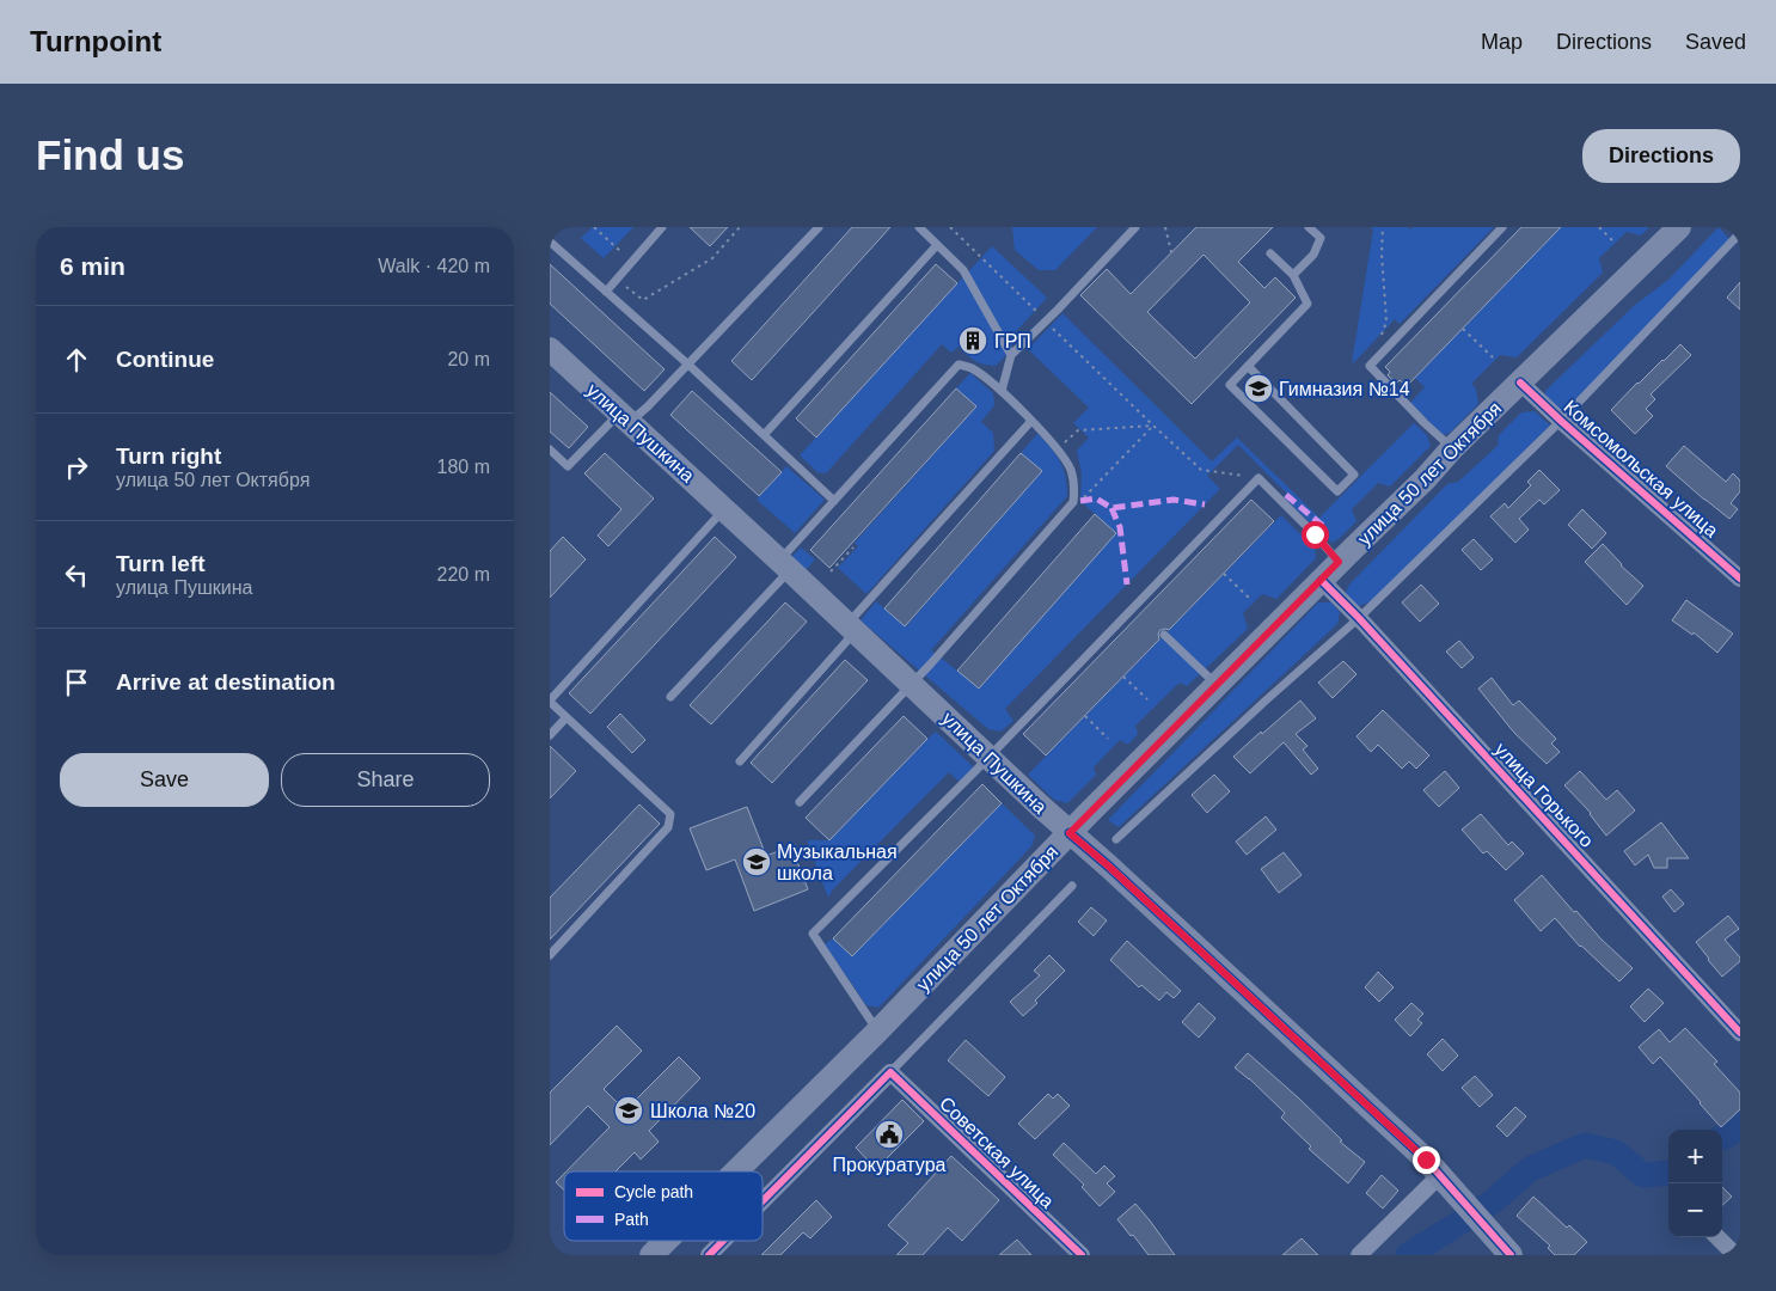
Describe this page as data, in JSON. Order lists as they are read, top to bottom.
{
  "streets": {
    "main road": ["улица Пушкина", "улица 50 лет Октября"],
    "street": ["Комсомольская улица", "улица Горького", "Советская улица"]
  },
  "crossings": [
    ["улица Пушкина", "улица 50 лет Октября"],
    ["Комсомольская улица", "улица 50 лет Октября"],
    ["улица 50 лет Октября", "улица Горького"]
  ],
  "places": {
    "building": ["ГРП"],
    "school or university": ["Гимназия №14", "Музыкальная школа", "Школа №20"],
    "public building": ["Прокуратура"]
  },
  "legend": ["Cycle path", "Path"],
  "page": {
    "header": "Turnpoint",
    "nav": ["Map", "Directions", "Saved"],
    "buttons": [
      "Directions",
      ["Save", "Share"]
    ],
    "title": "Find us",
    "heading": ["6 min", "Walk · 420 m"],
    "list": [
      ["Continue", "20 m"],
      ["Turn right", "улица 50 лет Октября", "180 m"],
      ["Turn left", "улица Пушкина", "220 m"],
      "Arrive at destination"
    ],
    "map_buttons": ["+", "−"]
  }
}
